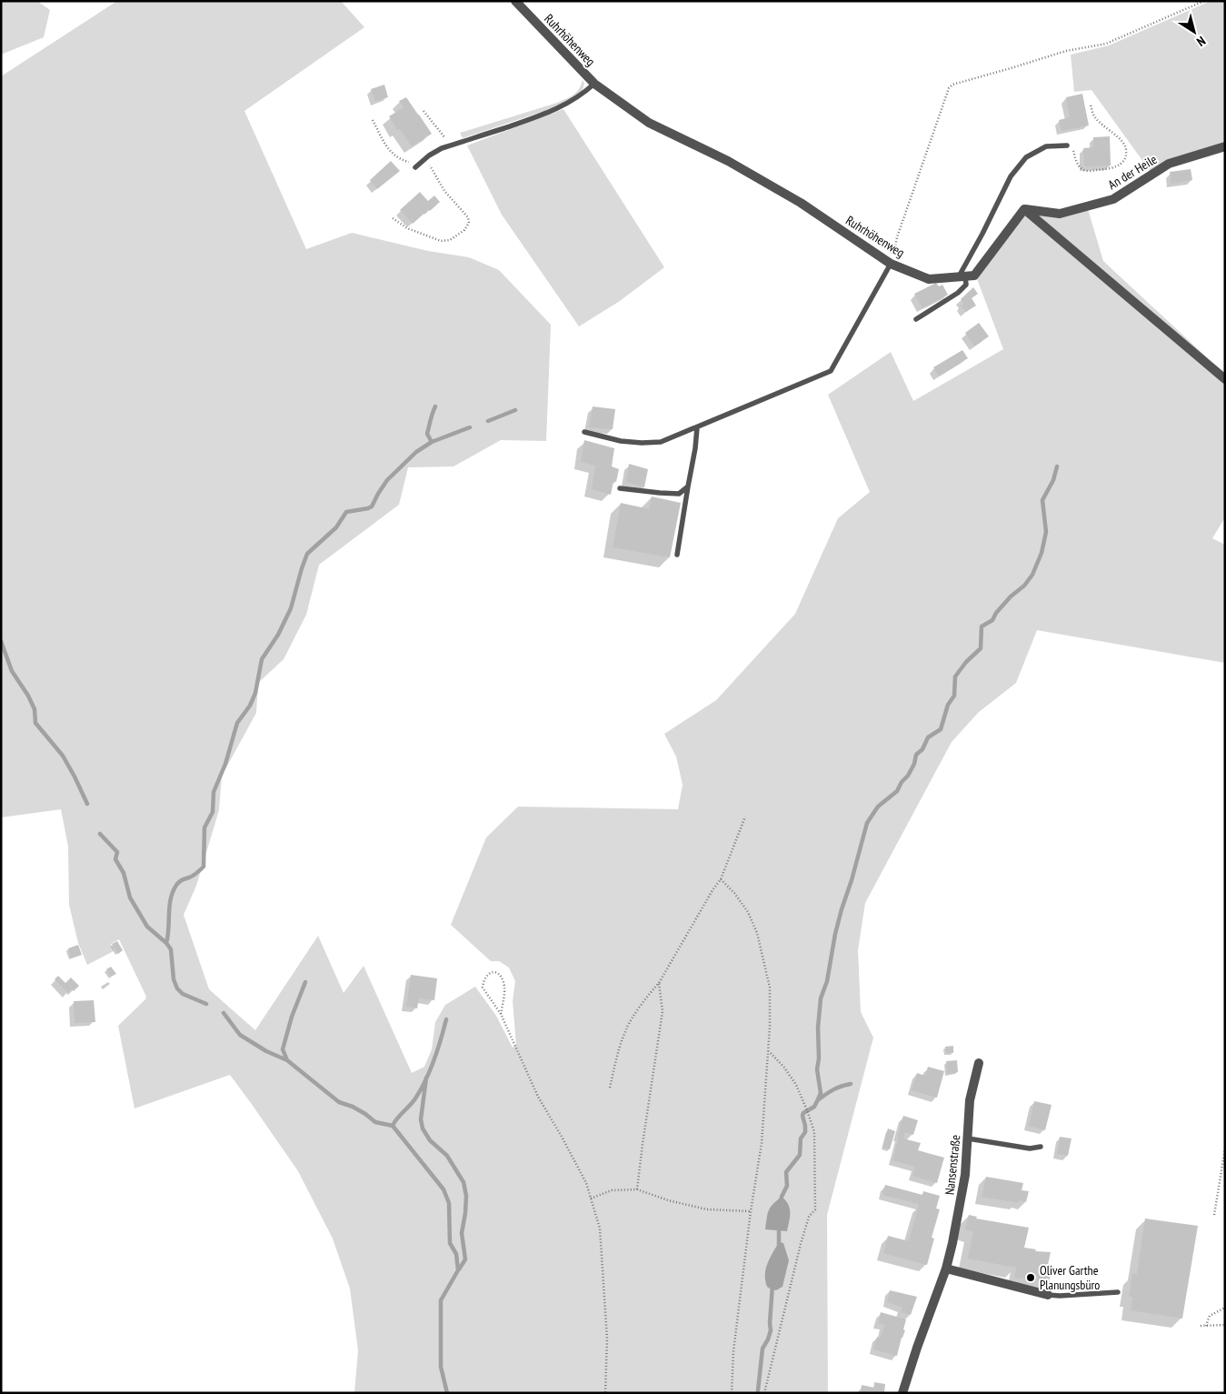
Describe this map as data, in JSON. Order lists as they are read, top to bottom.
{
  "streets": {
    "street": ["Ruhrhöhenweg", "An der Heile", "Nansenstraße"]
  },
  "crossings": [
    ["Ruhrhöhenweg", "An der Heile"]
  ],
  "places": ["Oliver Garthe Planungsbüro"],
  "north": "bottom right"
}
